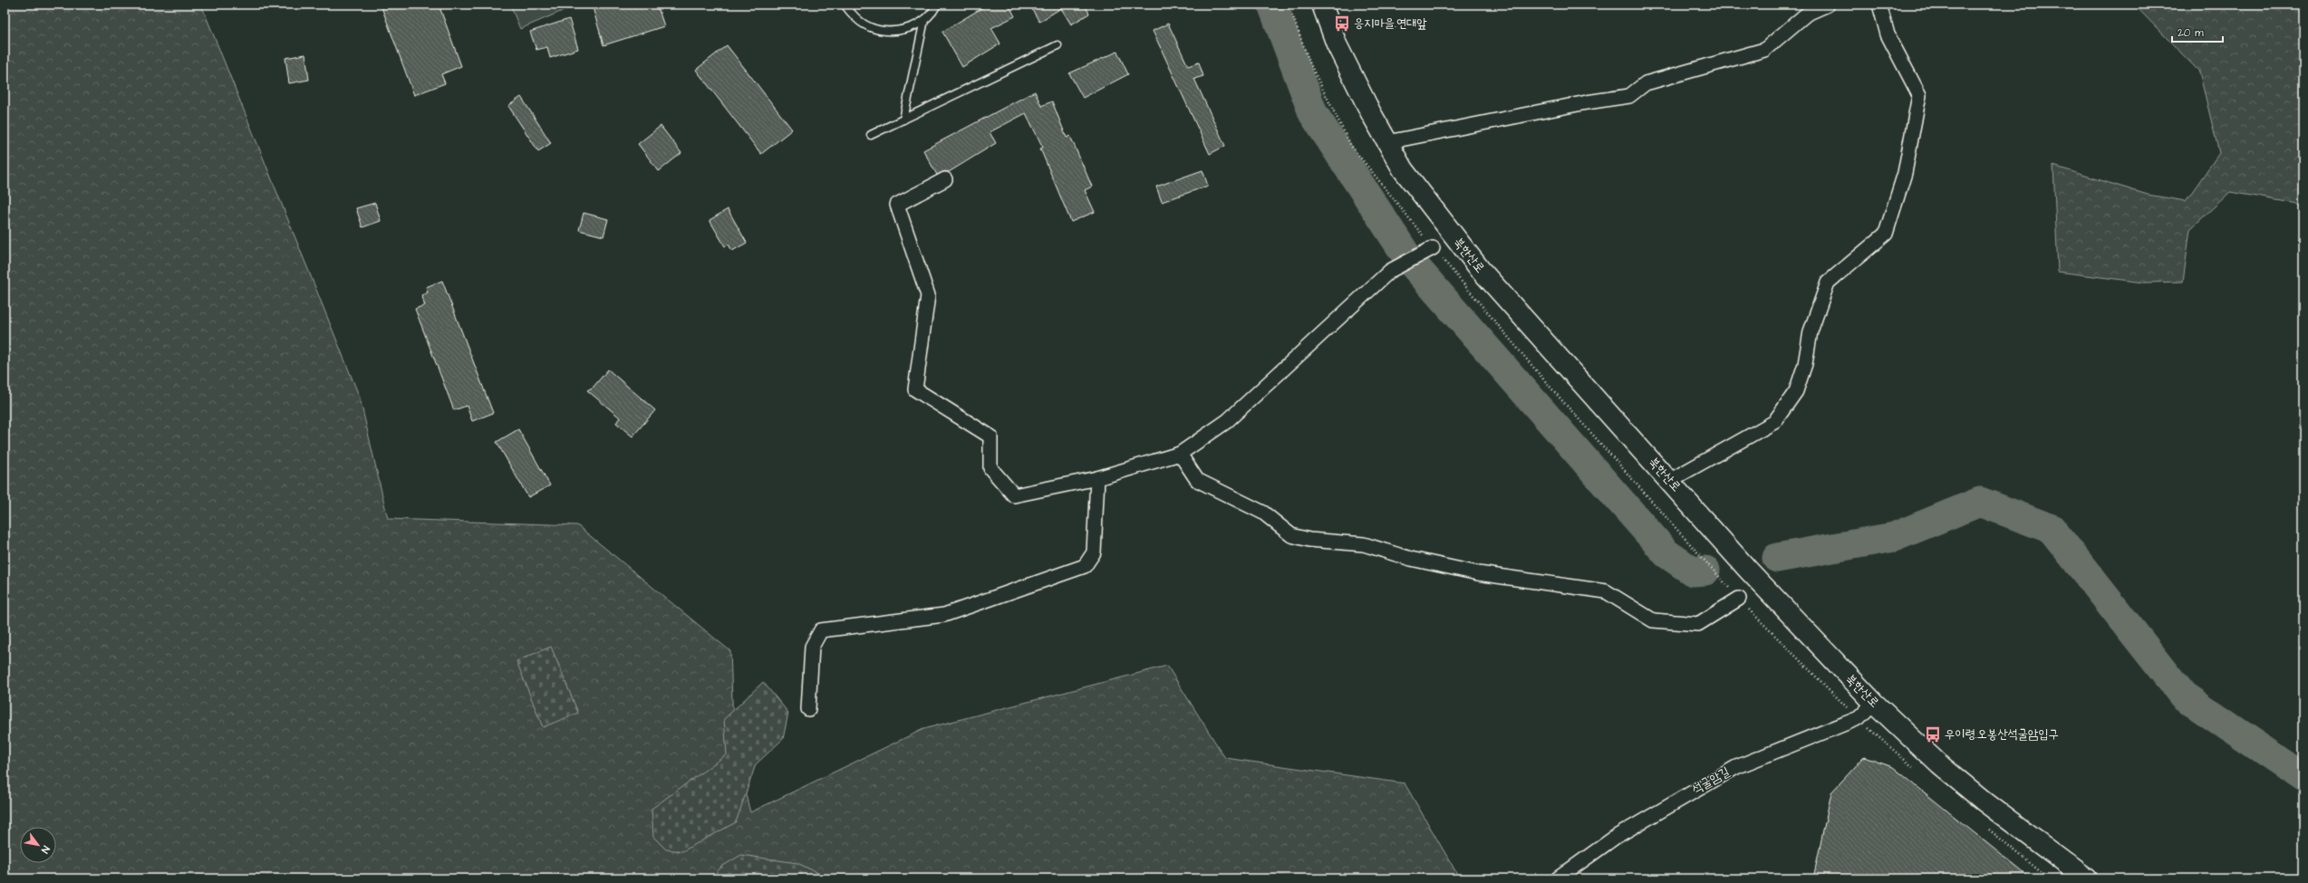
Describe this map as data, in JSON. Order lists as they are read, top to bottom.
{
  "streets": {
    "street": ["북한산로", "석굴암길"]
  },
  "crossings": [
    ["북한산로", "석굴암길"]
  ],
  "places": {
    "bus stop": ["응지마을.연대앞", "우이령.오봉산석굴암입구"]
  },
  "scale_bar": "20 m",
  "north": "bottom right"
}
